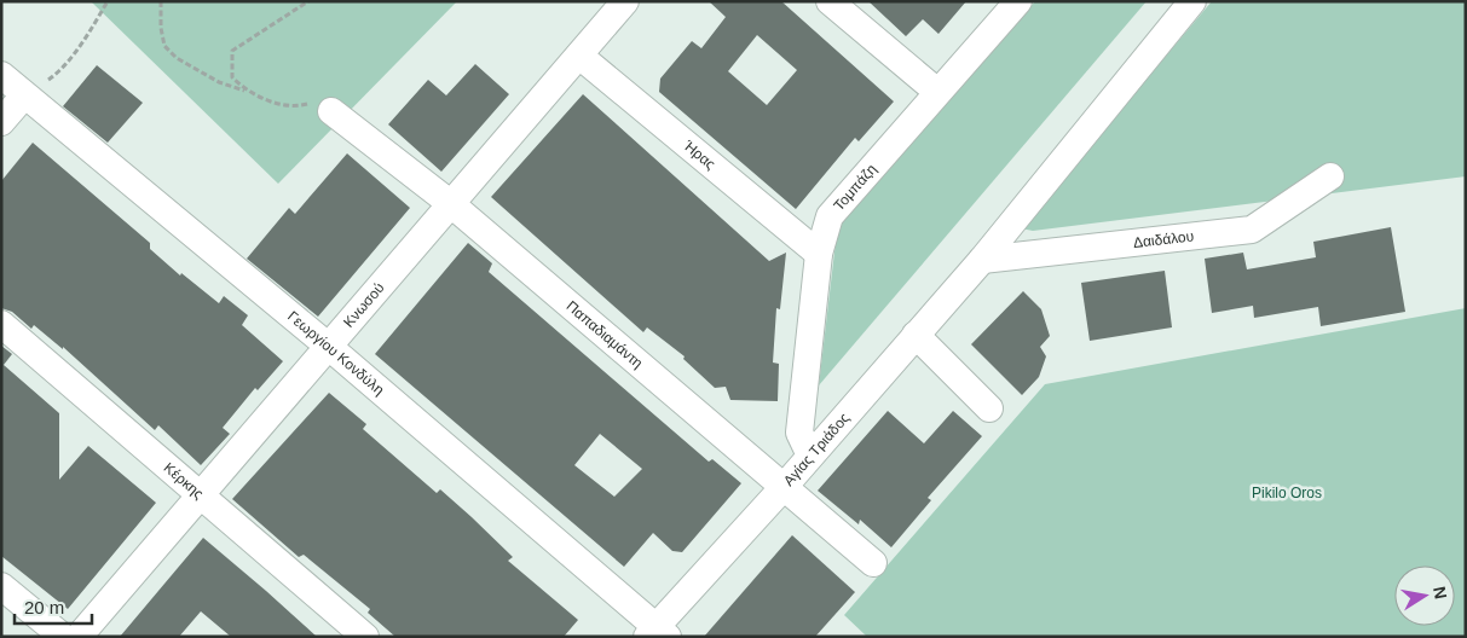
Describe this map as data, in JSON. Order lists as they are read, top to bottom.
{
  "streets": {
    "street": [
      "Ήρας",
      "Τομπάζη",
      "Δαιδάλου",
      "Κνωσού",
      "Παπαδιαμάντη",
      "Γεωργίου Κονδύλη",
      "Αγίας Τριάδος",
      "Κέρκης"
    ]
  },
  "crossings": [
    ["Ήρας", "Τομπάζη"],
    ["Ήρας", "Κνωσού"],
    ["Τομπάζη", "Αγίας Τριάδος"],
    ["Δαιδάλου", "Αγίας Τριάδος"],
    ["Κνωσού", "Παπαδιαμάντη"],
    ["Κνωσού", "Γεωργίου Κονδύλη"],
    ["Κνωσού", "Κέρκης"],
    ["Παπαδιαμάντη", "Αγίας Τριάδος"],
    ["Γεωργίου Κονδύλη", "Αγίας Τριάδος"]
  ],
  "parks": ["Pikilo Oros"],
  "scale_bar": "20 m",
  "north": "right"
}
